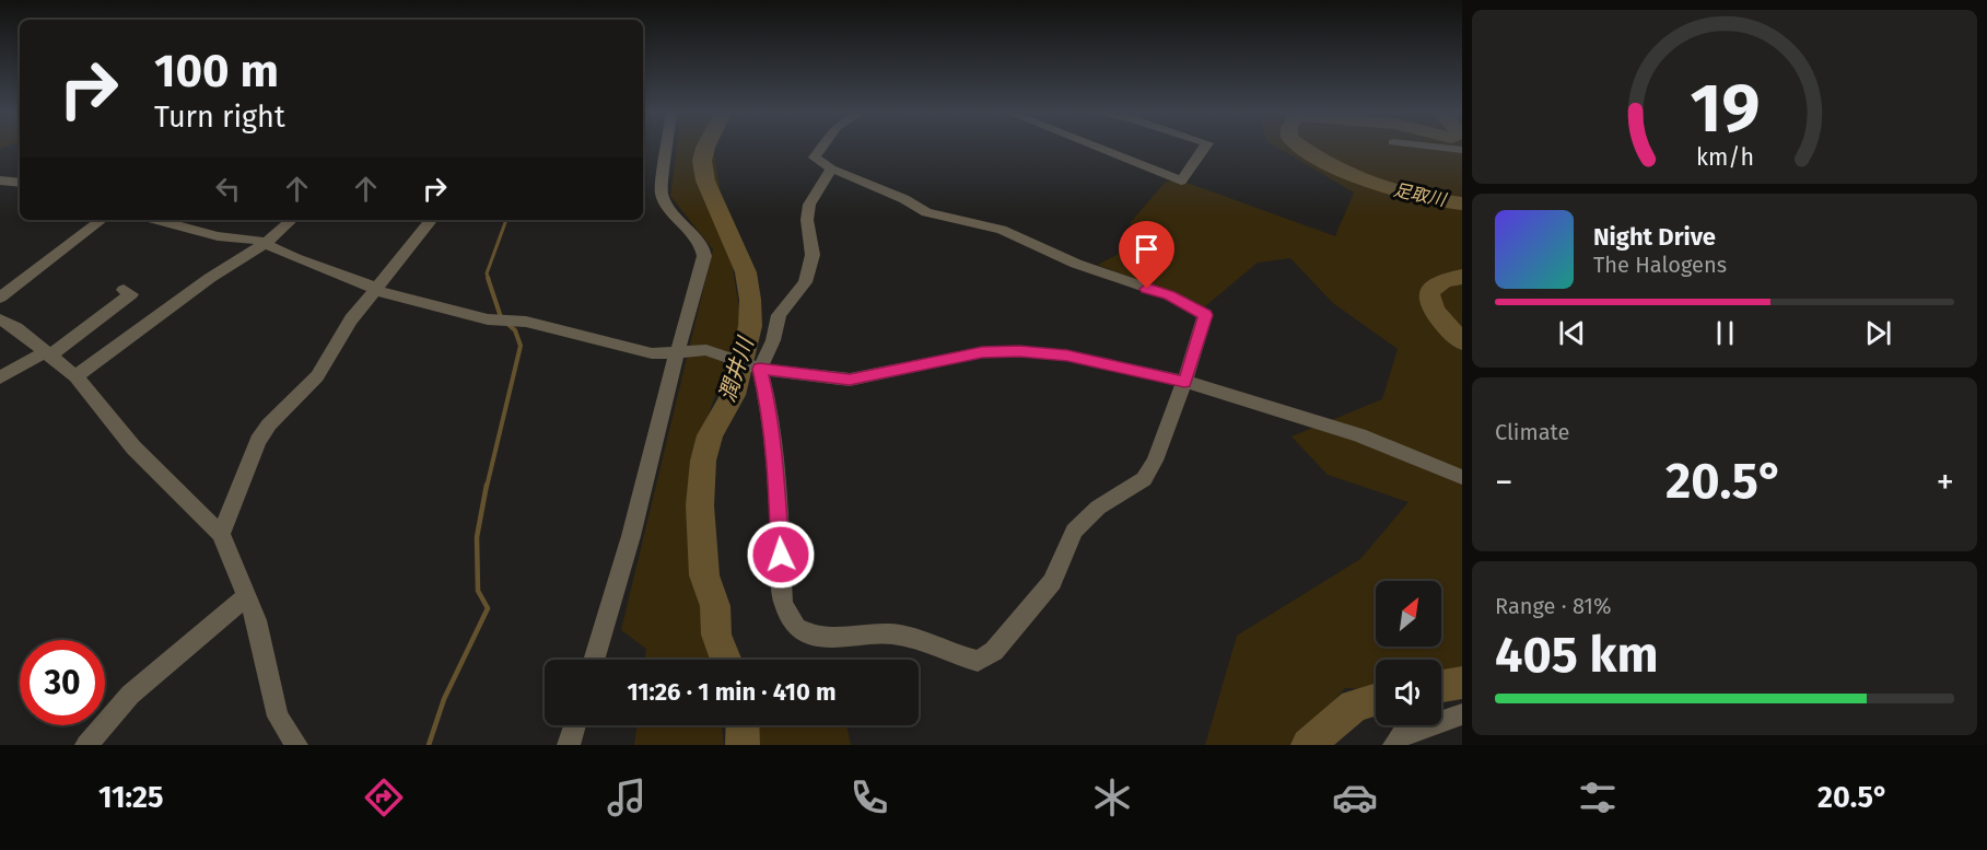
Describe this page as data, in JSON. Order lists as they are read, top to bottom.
{
  "water": ["足取川", "潤井川"],
  "north": "top right",
  "page": {
    "turn": ["100 m", "Turn right"],
    "song": ["Night Drive", "The Halogens"],
    "tile": [
      "Climate",
      ["Range · 81%", "405 km"]
    ],
    "heat": ["−", "20.5°", "+"],
    "limit": "30",
    "trip": "11:26 · 1 min · 410 m",
    "tabs": ["11:25", "20.5°"],
    "gauge": ["19", "km/h"]
  }
}
